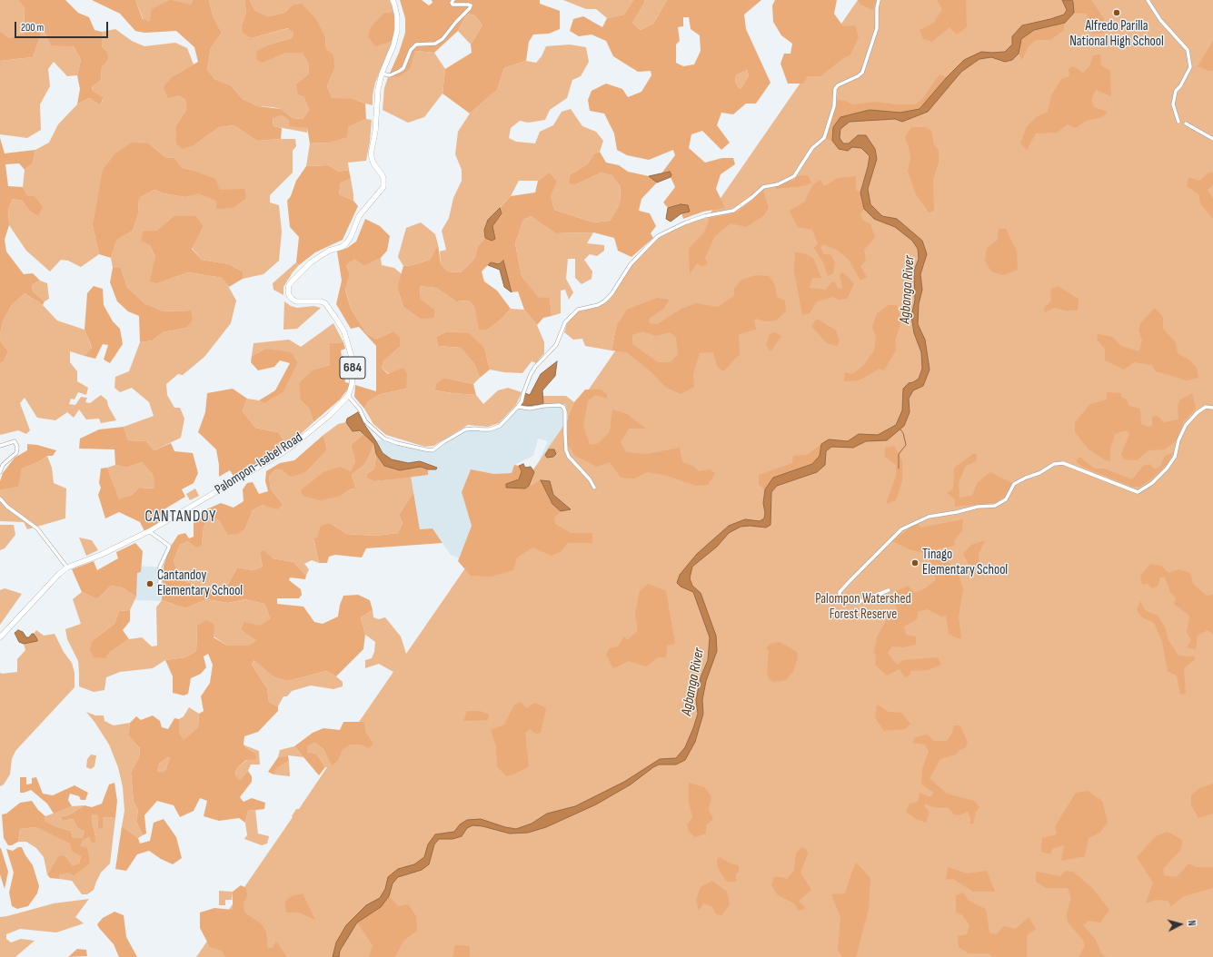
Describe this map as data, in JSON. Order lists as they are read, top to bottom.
{
  "streets": {
    "highway": ["684", "Palompon-Isabel Road"]
  },
  "districts": ["CANTANDOY"],
  "water": ["Agbanga River"],
  "parks": ["Palompon Watershed Forest Reserve"],
  "places": ["Alfredo Parilla National High School", "Tinago Elementary School", "Cantandoy Elementary School"],
  "scale_bar": "200 m",
  "north": "right"
}
